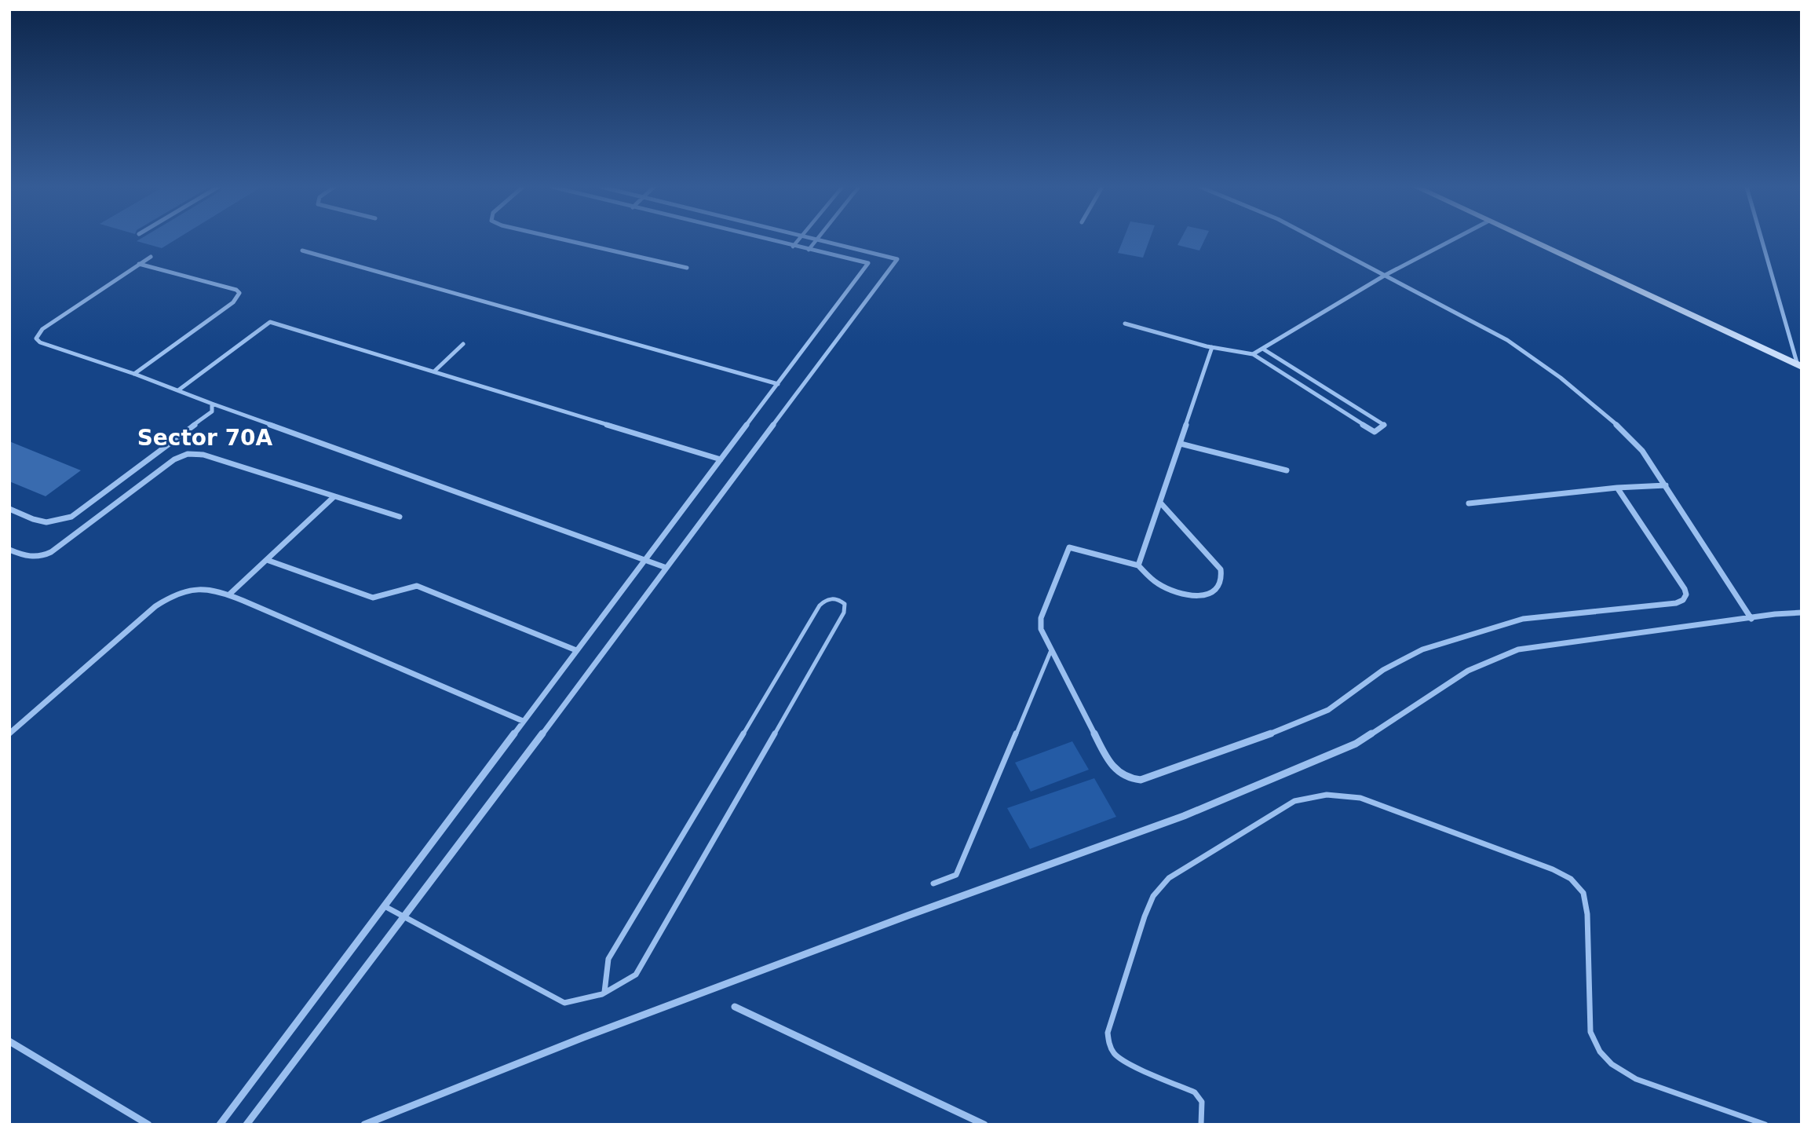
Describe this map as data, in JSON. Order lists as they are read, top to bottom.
{
  "districts": ["Sector 70A"]
}
